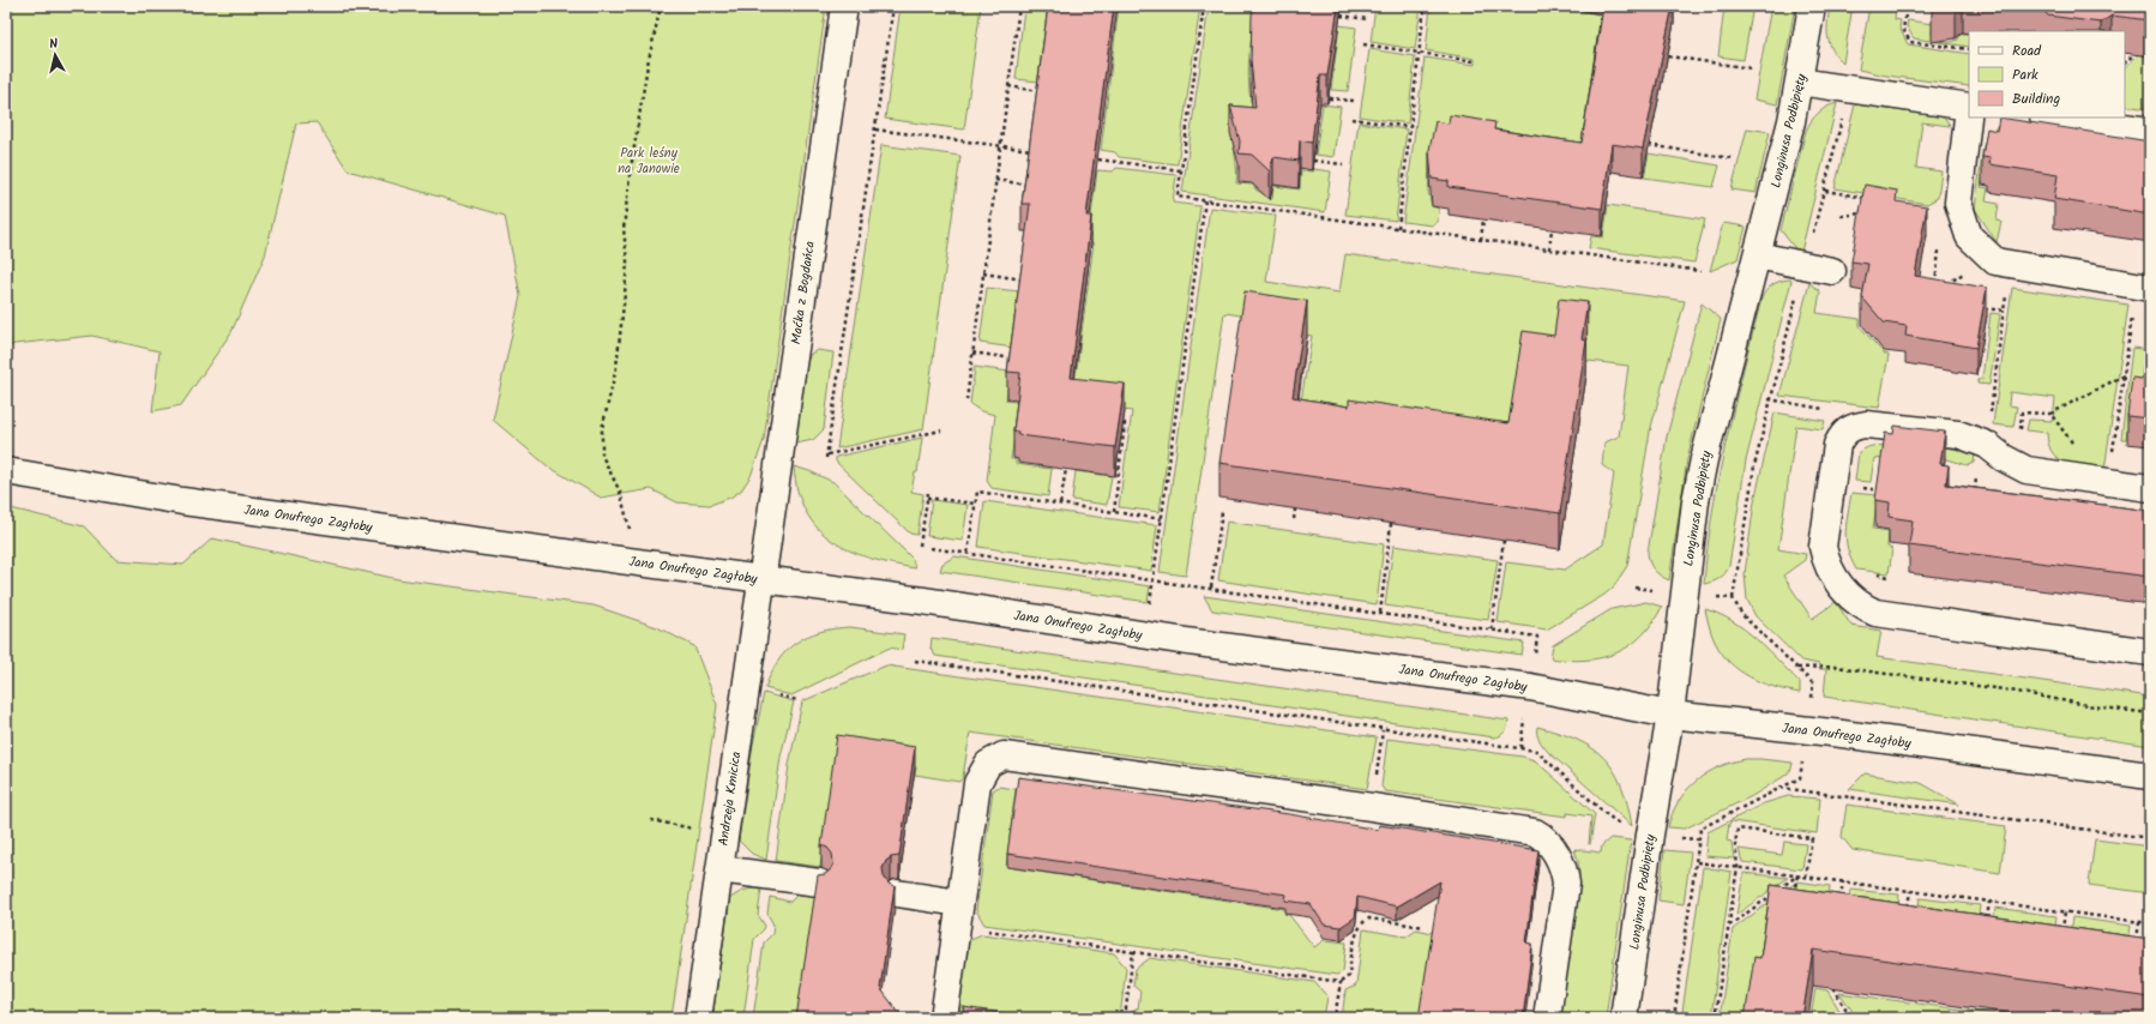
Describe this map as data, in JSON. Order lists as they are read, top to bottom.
{
  "streets": {
    "street": [
      "Longinusa Podbipięty",
      "Maćka z Bogdańca",
      "Jana Onufrego Zagłoby",
      "Andrzeja Kmicica"
    ]
  },
  "crossings": [
    ["Longinusa Podbipięty", "Jana Onufrego Zagłoby"],
    ["Maćka z Bogdańca", "Jana Onufrego Zagłoby"],
    ["Maćka z Bogdańca", "Andrzeja Kmicica"],
    ["Jana Onufrego Zagłoby", "Andrzeja Kmicica"]
  ],
  "parks": ["Park leśny na Janowie"],
  "legend": ["Road", "Park", "Building"],
  "north": "top"
}
